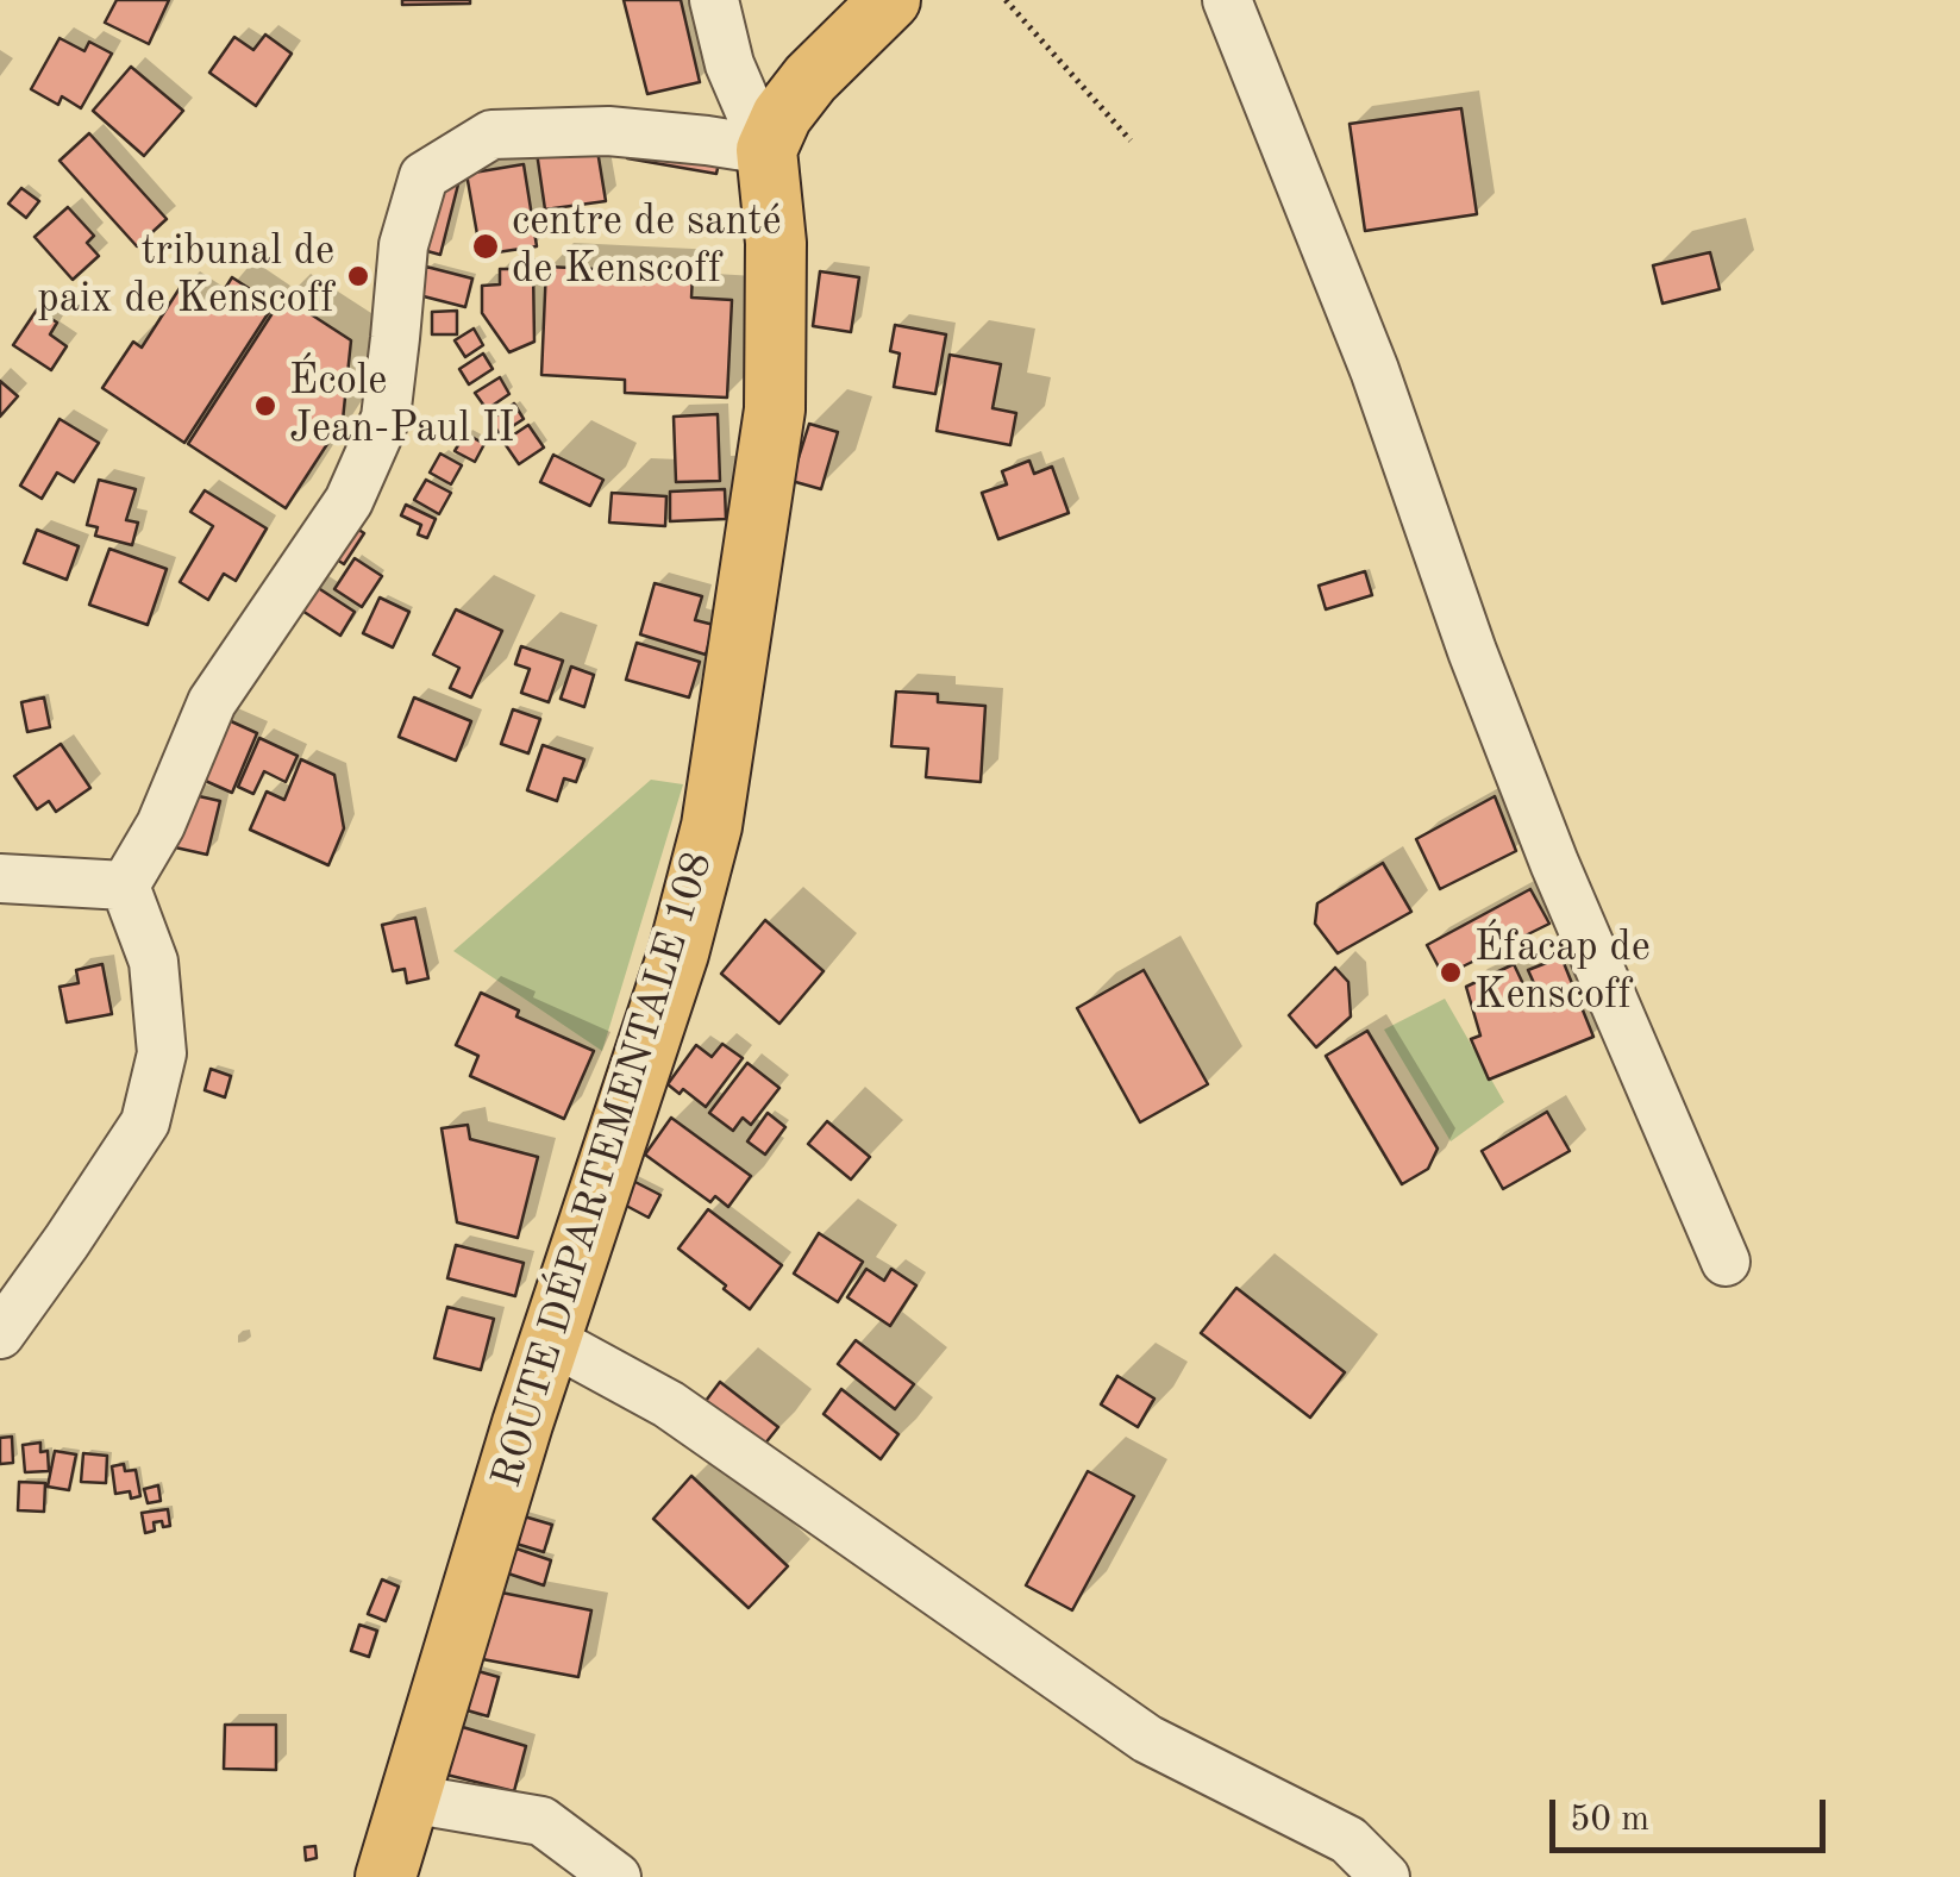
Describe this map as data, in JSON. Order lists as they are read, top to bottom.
{
  "streets": {
    "main road": ["ROUTE DÉPARTEMENTALE 108"]
  },
  "places": [
    "centre de santé de Kenscoff",
    "tribunal de paix de Kenscoff",
    "École Jean-Paul II",
    "Éfacap de Kenscoff"
  ],
  "scale_bar": "50 m"
}
